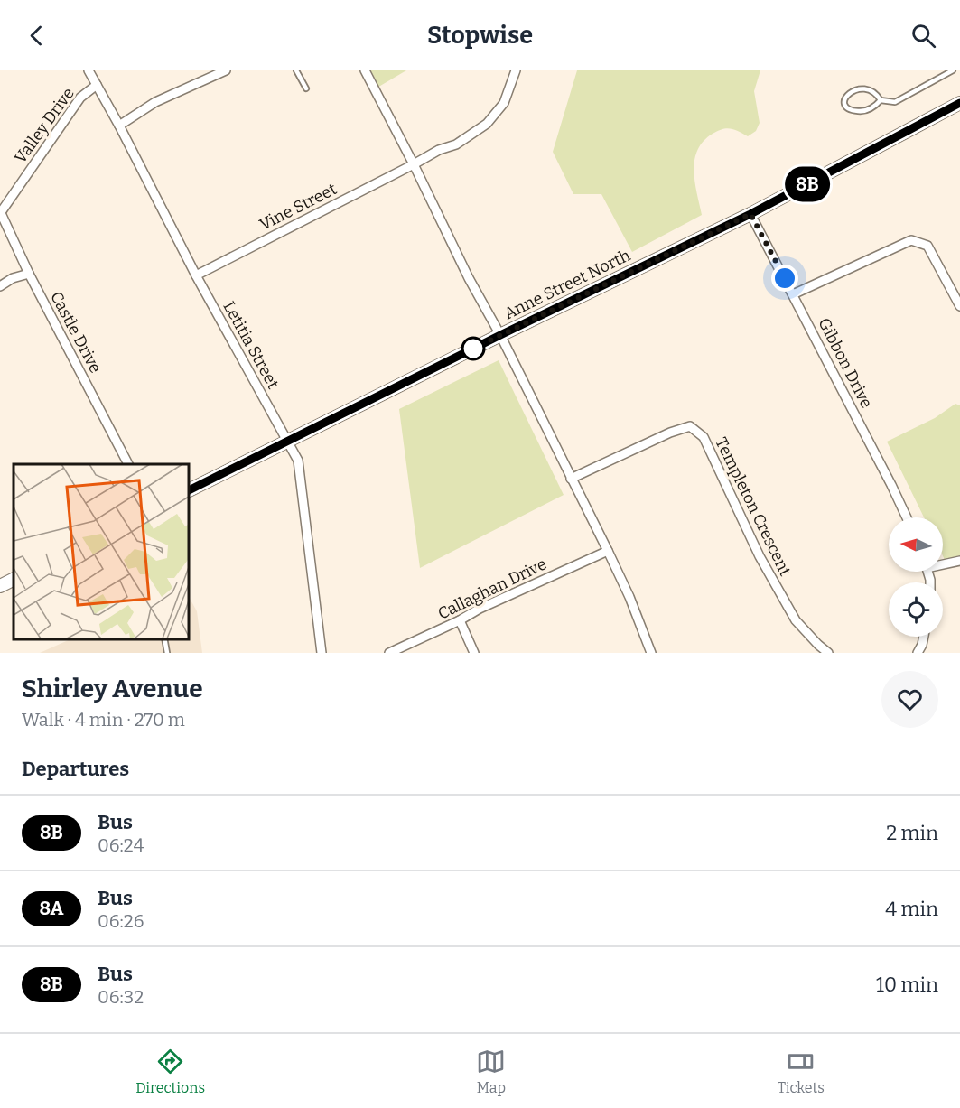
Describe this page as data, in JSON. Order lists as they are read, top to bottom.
{
  "streets": {
    "street": [
      "Valley Drive",
      "Vine Street",
      "Anne Street North",
      "Castle Drive",
      "Letitia Street",
      "Gibbon Drive",
      "Templeton Crescent",
      "Callaghan Drive"
    ]
  },
  "crossings": [
    ["Valley Drive", "Castle Drive"],
    ["Valley Drive", "Letitia Street"],
    ["Vine Street", "Letitia Street"],
    ["Anne Street North", "Letitia Street"],
    ["Anne Street North", "Gibbon Drive"]
  ],
  "lines": ["bus line 8B"],
  "north": "left",
  "page": {
    "header": "Stopwise",
    "on_map": "8B",
    "heading": [
      ["Shirley Avenue", "Walk · 4 min · 270 m"],
      "Departures"
    ],
    "list": [
      {
        "mark": "8B",
        "name": "Bus",
        "note": "06:24",
        "value": "2 min"
      },
      {
        "mark": "8A",
        "name": "Bus",
        "note": "06:26",
        "value": "4 min"
      },
      {
        "mark": "8B",
        "name": "Bus",
        "note": "06:32",
        "value": "10 min"
      }
    ],
    "tabs": ["Directions", "Map", "Tickets"]
  }
}
